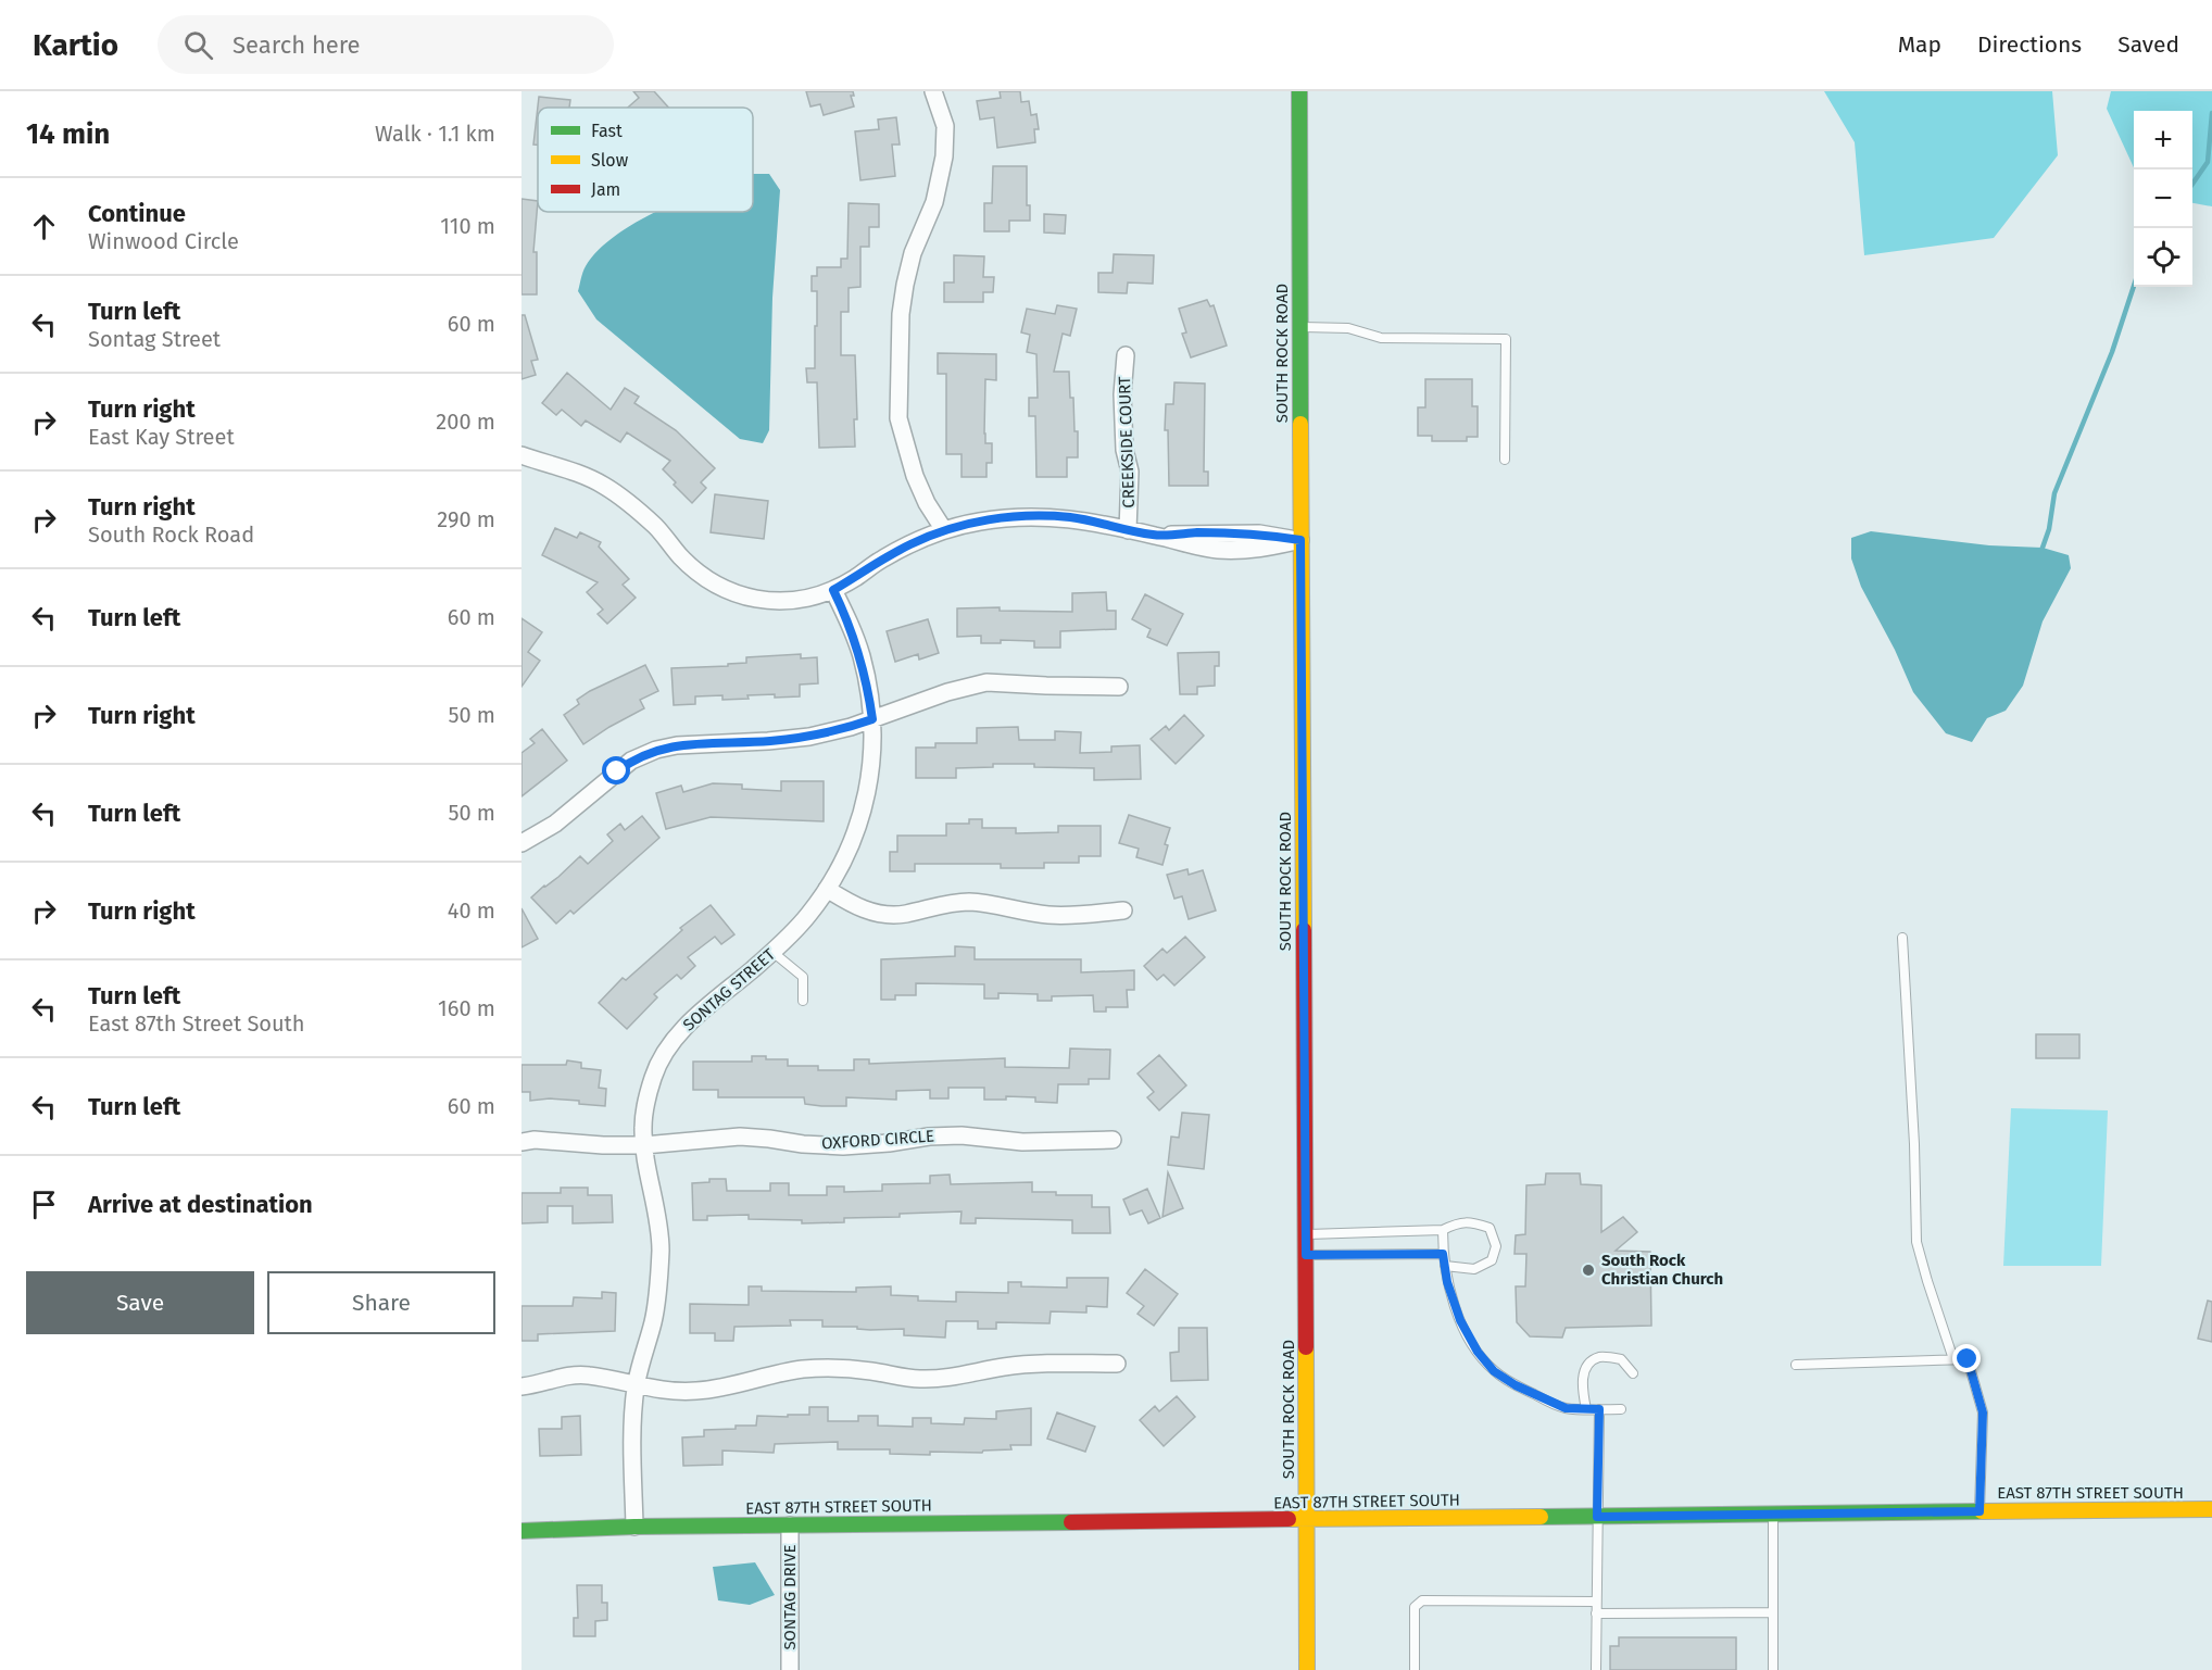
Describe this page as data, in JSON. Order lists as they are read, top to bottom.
{
  "streets": {
    "street": [
      "SOUTH ROCK ROAD",
      "CREEKSIDE COURT",
      "SONTAG STREET",
      "OXFORD CIRCLE",
      "EAST 87TH STREET SOUTH",
      "SONTAG DRIVE"
    ]
  },
  "crossings": [
    ["SOUTH ROCK ROAD", "EAST 87TH STREET SOUTH"],
    ["SONTAG STREET", "OXFORD CIRCLE"],
    ["SONTAG STREET", "EAST 87TH STREET SOUTH"],
    ["EAST 87TH STREET SOUTH", "SONTAG DRIVE"]
  ],
  "places": ["South Rock Christian Church"],
  "legend": ["Fast", "Slow", "Jam"],
  "page": {
    "header": "Kartio",
    "search": "Search here",
    "nav": ["Map", "Directions", "Saved"],
    "heading": ["14 min", "Walk · 1.1 km"],
    "map_buttons": ["+", "−"],
    "list": [
      ["Continue", "Winwood Circle", "110 m"],
      ["Turn left", "Sontag Street", "60 m"],
      ["Turn right", "East Kay Street", "200 m"],
      ["Turn right", "South Rock Road", "290 m"],
      ["Turn left", "60 m"],
      ["Turn right", "50 m"],
      ["Turn left", "50 m"],
      ["Turn right", "40 m"],
      ["Turn left", "East 87th Street South", "160 m"],
      ["Turn left", "60 m"],
      "Arrive at destination"
    ],
    "buttons": ["Save", "Share"]
  }
}
